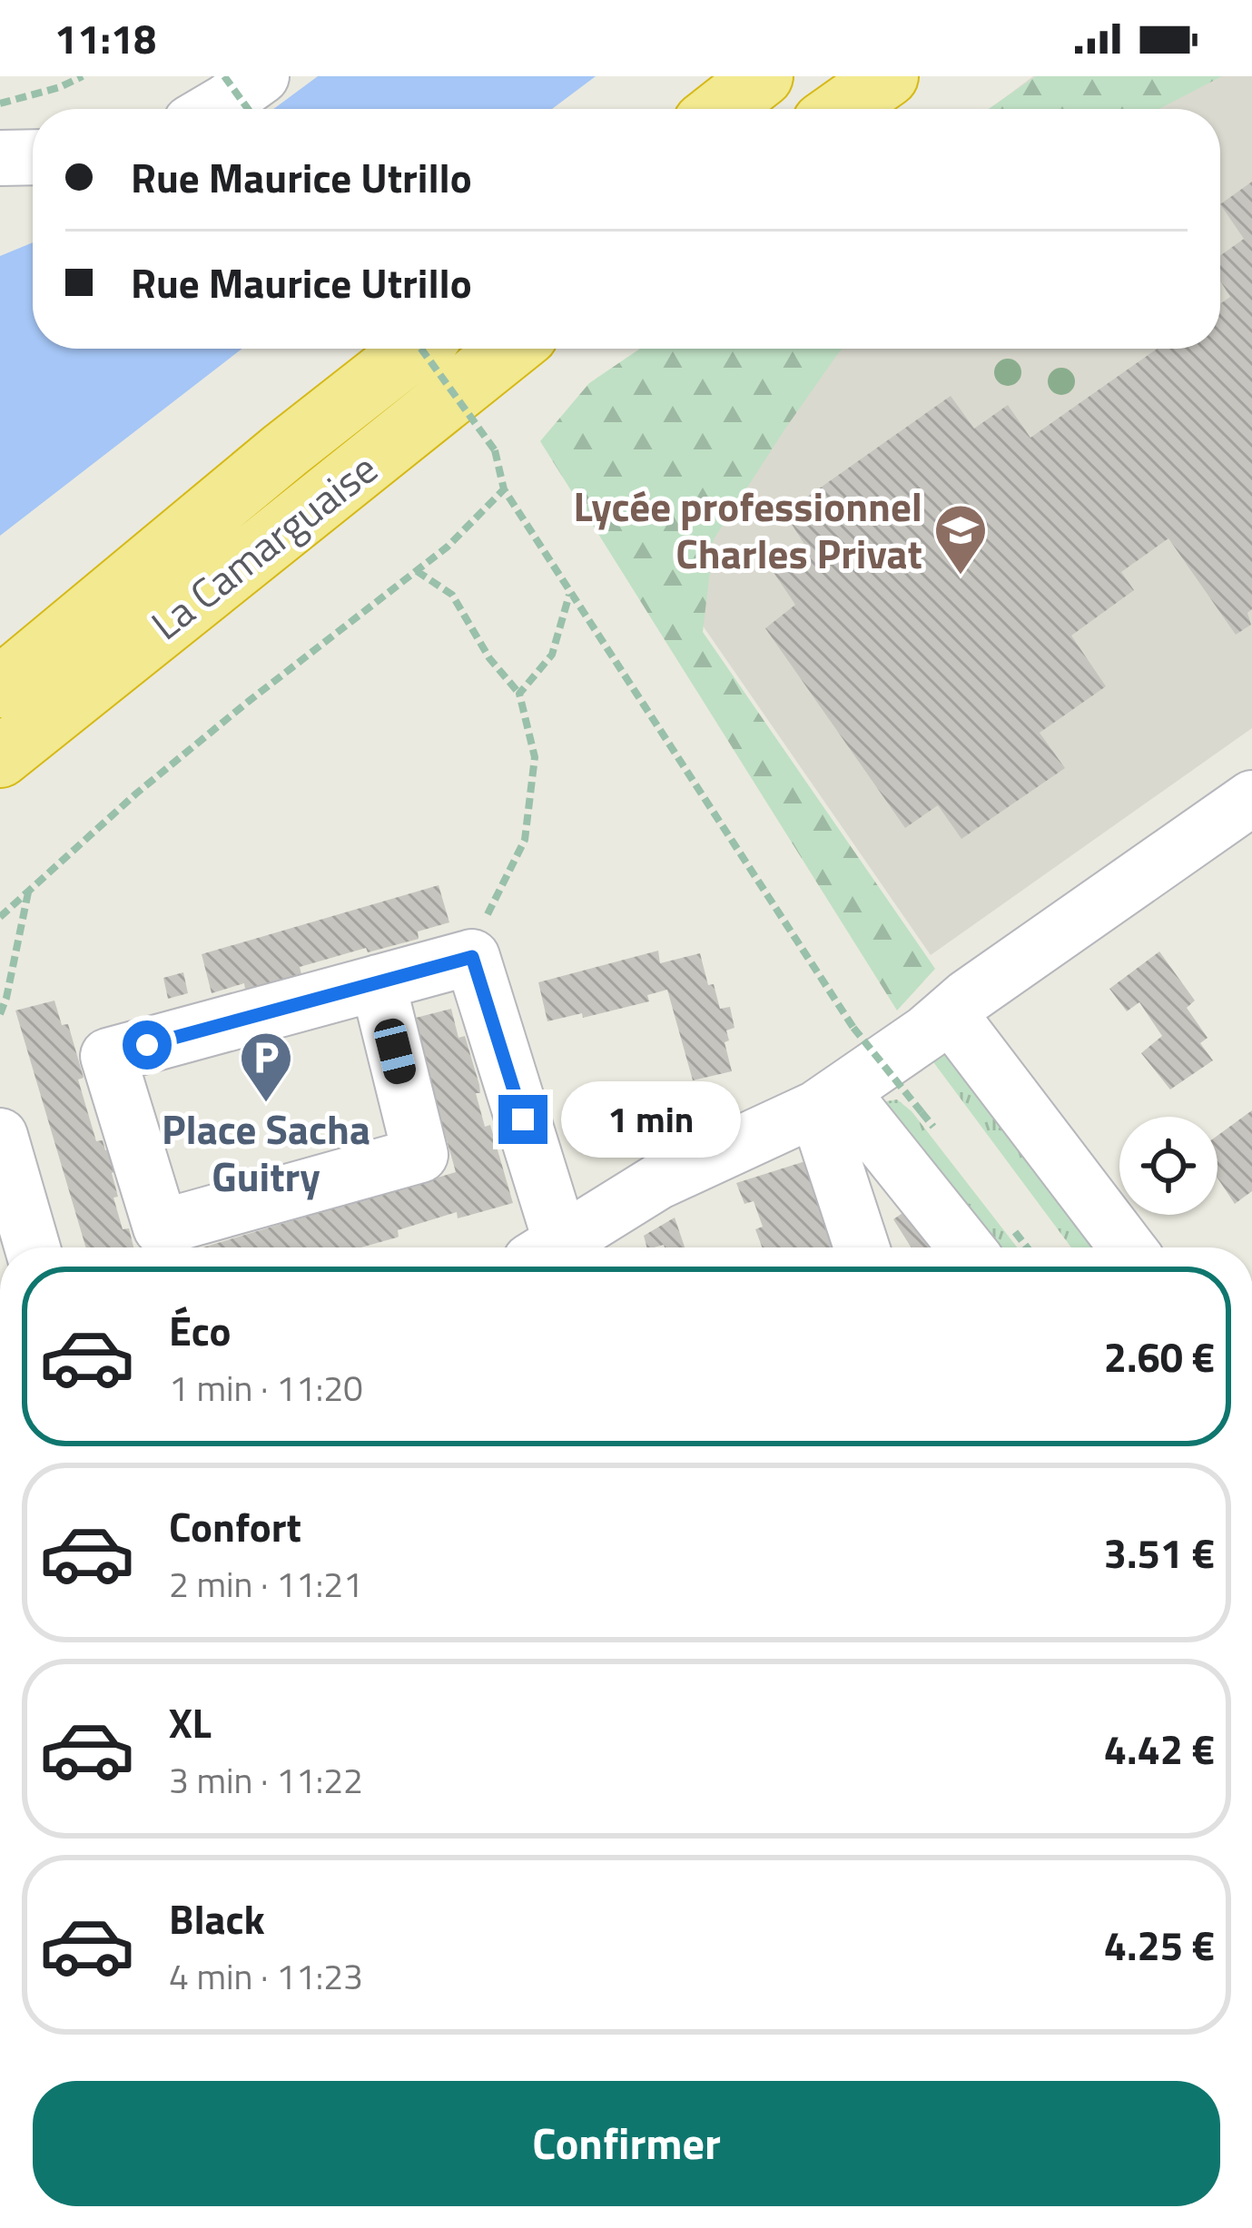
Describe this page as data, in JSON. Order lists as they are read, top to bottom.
{
  "streets": {
    "highway": ["La Camarguaise"]
  },
  "places": {
    "school or university": ["Lycée professionnel Charles Privat"],
    "parking": ["Place Sacha Guitry"]
  },
  "page": {
    "status": "11:18",
    "banner": ["Rue Maurice Utrillo", "Rue Maurice Utrillo"],
    "bubble": "1 min",
    "list": [
      {
        "name": "Éco",
        "note": "1 min · 11:20",
        "value": "2.60 €"
      },
      {
        "name": "Confort",
        "note": "2 min · 11:21",
        "value": "3.51 €"
      },
      {
        "name": "XL",
        "note": "3 min · 11:22",
        "value": "4.42 €"
      },
      {
        "name": "Black",
        "note": "4 min · 11:23",
        "value": "4.25 €"
      }
    ],
    "buttons": "Confirmer"
  }
}
